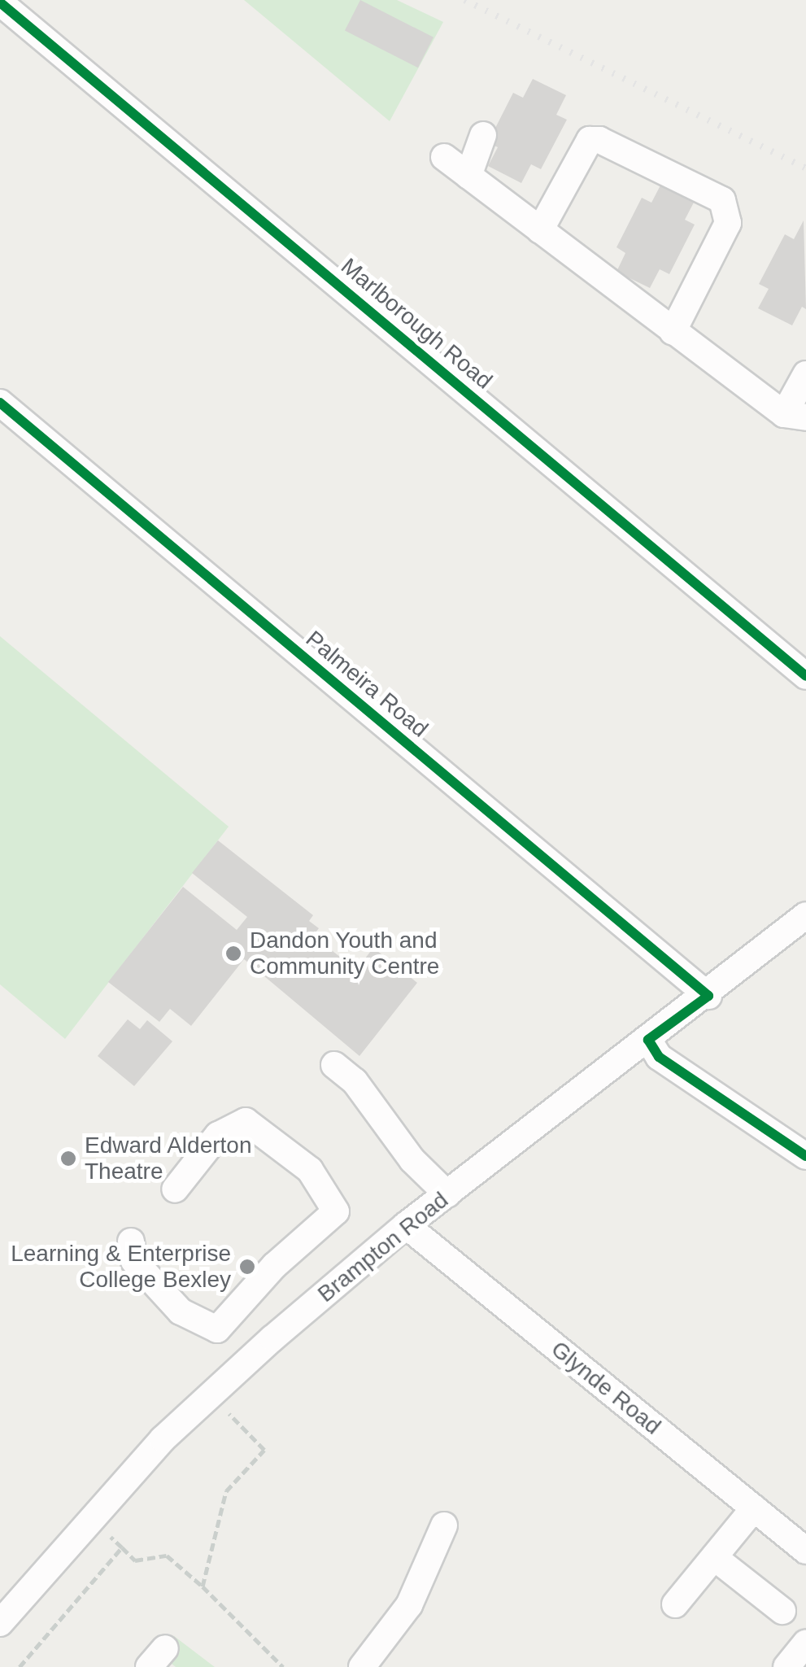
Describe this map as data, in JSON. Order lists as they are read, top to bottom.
{
  "streets": {
    "street": [
      "Marlborough Road",
      "Palmeira Road",
      "Brampton Road",
      "Glynde Road"
    ]
  },
  "crossings": [
    ["Palmeira Road", "Brampton Road"],
    ["Brampton Road", "Glynde Road"]
  ],
  "places": ["Dandon Youth and Community Centre", "Edward Alderton Theatre", "Learning & Enterprise College Bexley"]
}
